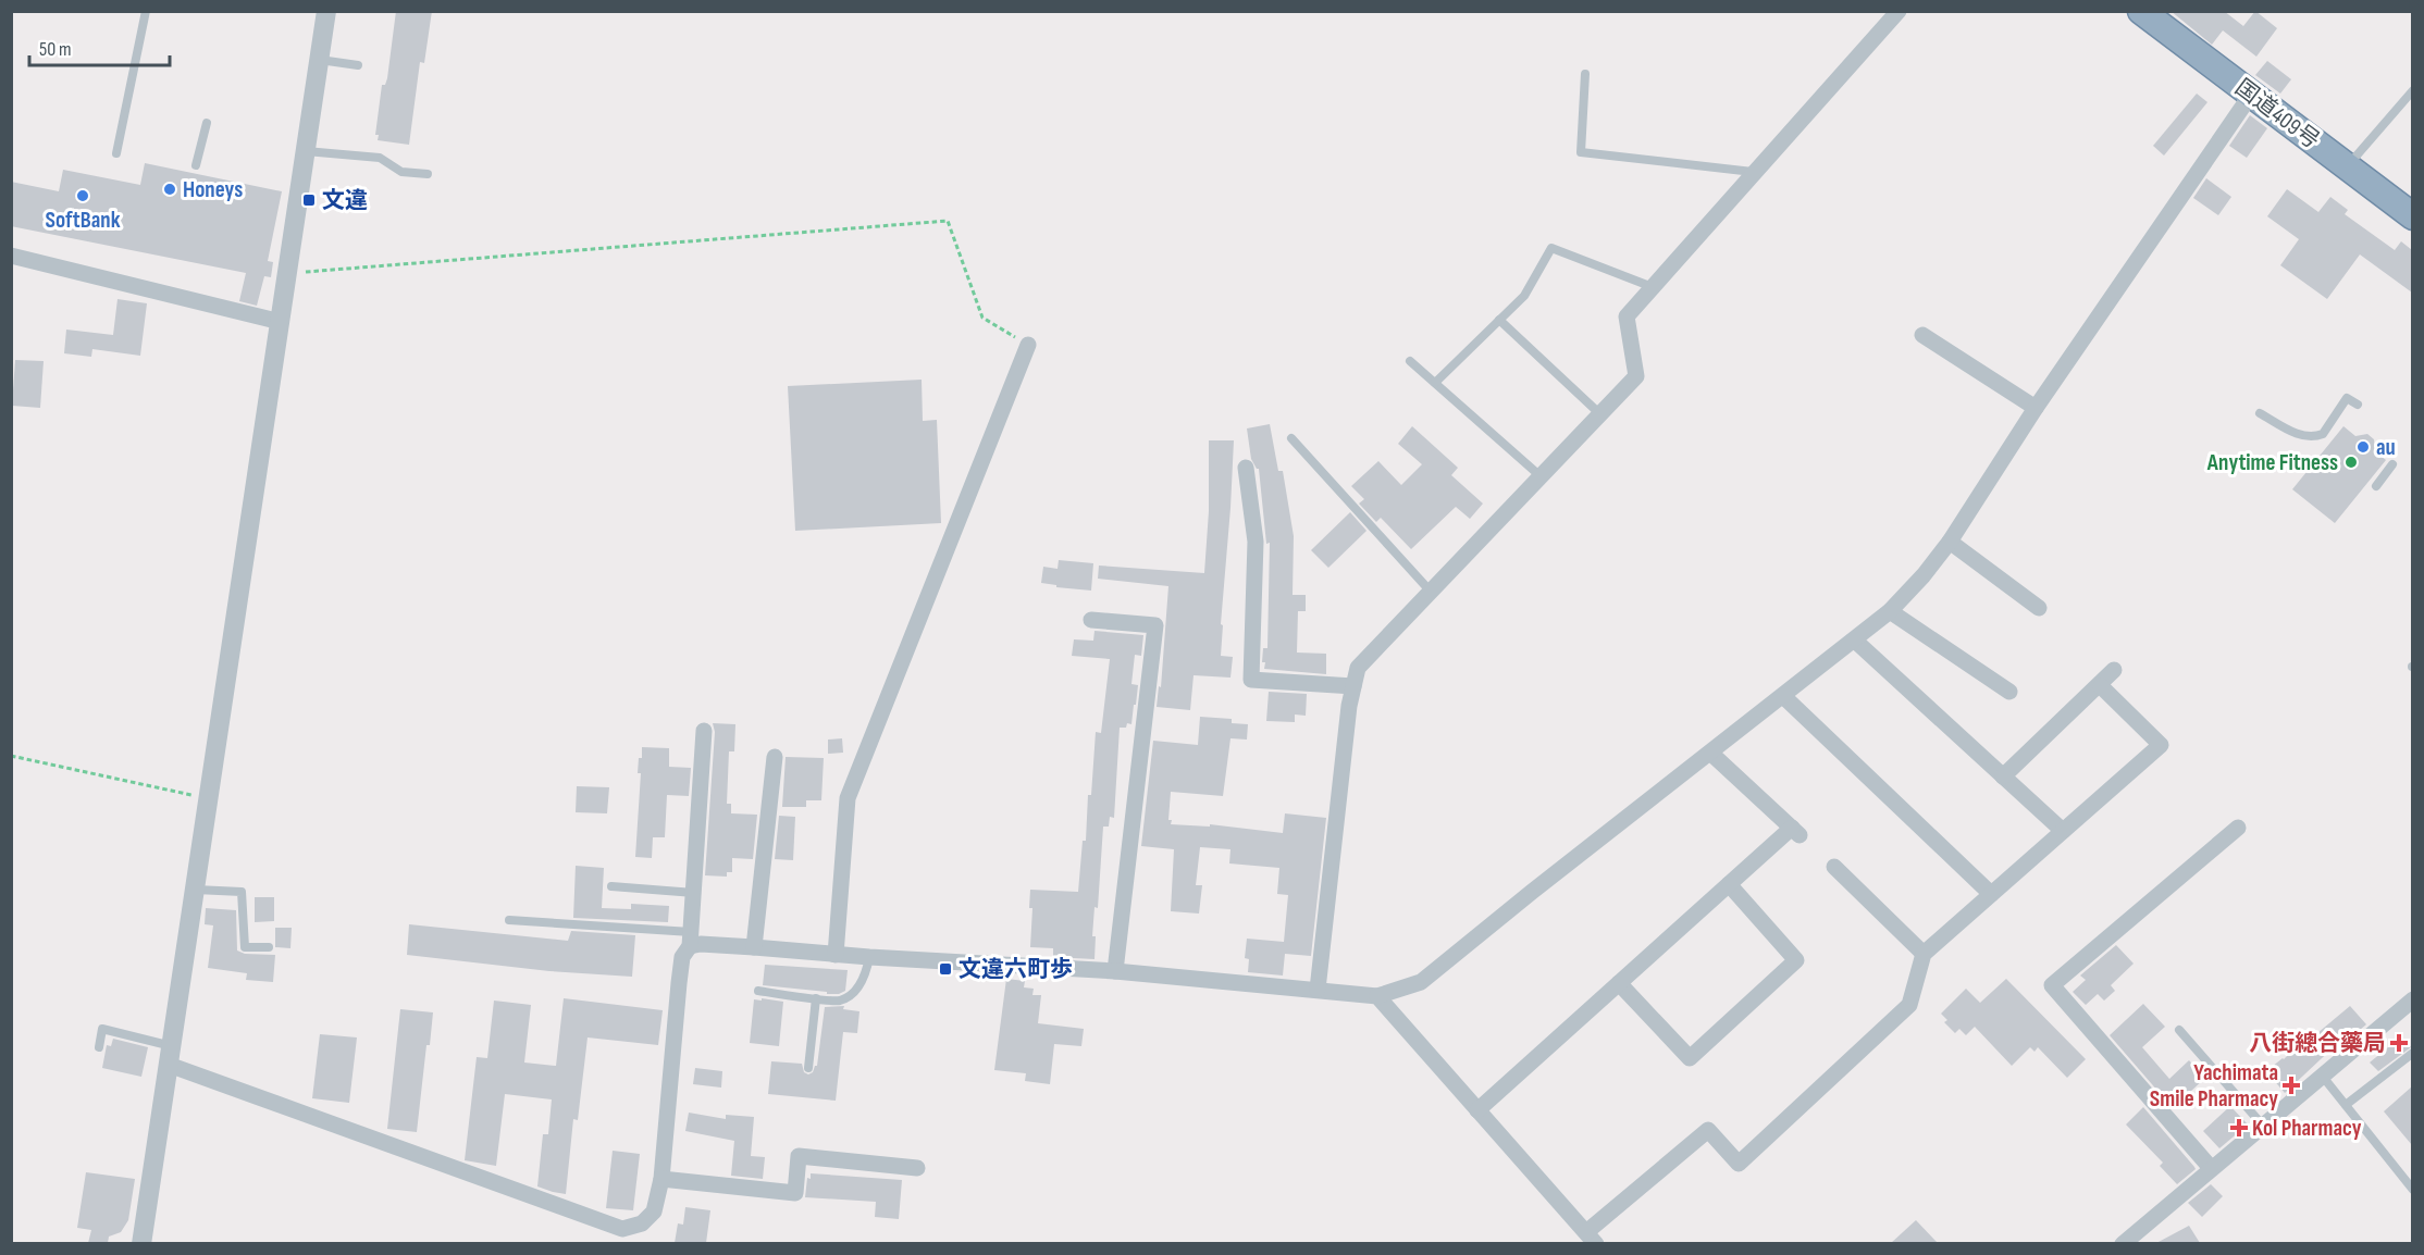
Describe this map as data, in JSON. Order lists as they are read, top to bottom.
{
  "streets": {
    "highway": ["国道409号"]
  },
  "places": {
    "other": [
      "Honeys",
      "SoftBank",
      "au",
      "Anytime Fitness"
    ],
    "transit": ["文違", "文違六町歩"],
    "health": ["八街總合藥局", "Yachimata Smile Pharmacy", "Kol Pharmacy"]
  },
  "scale_bar": "50 m"
}
